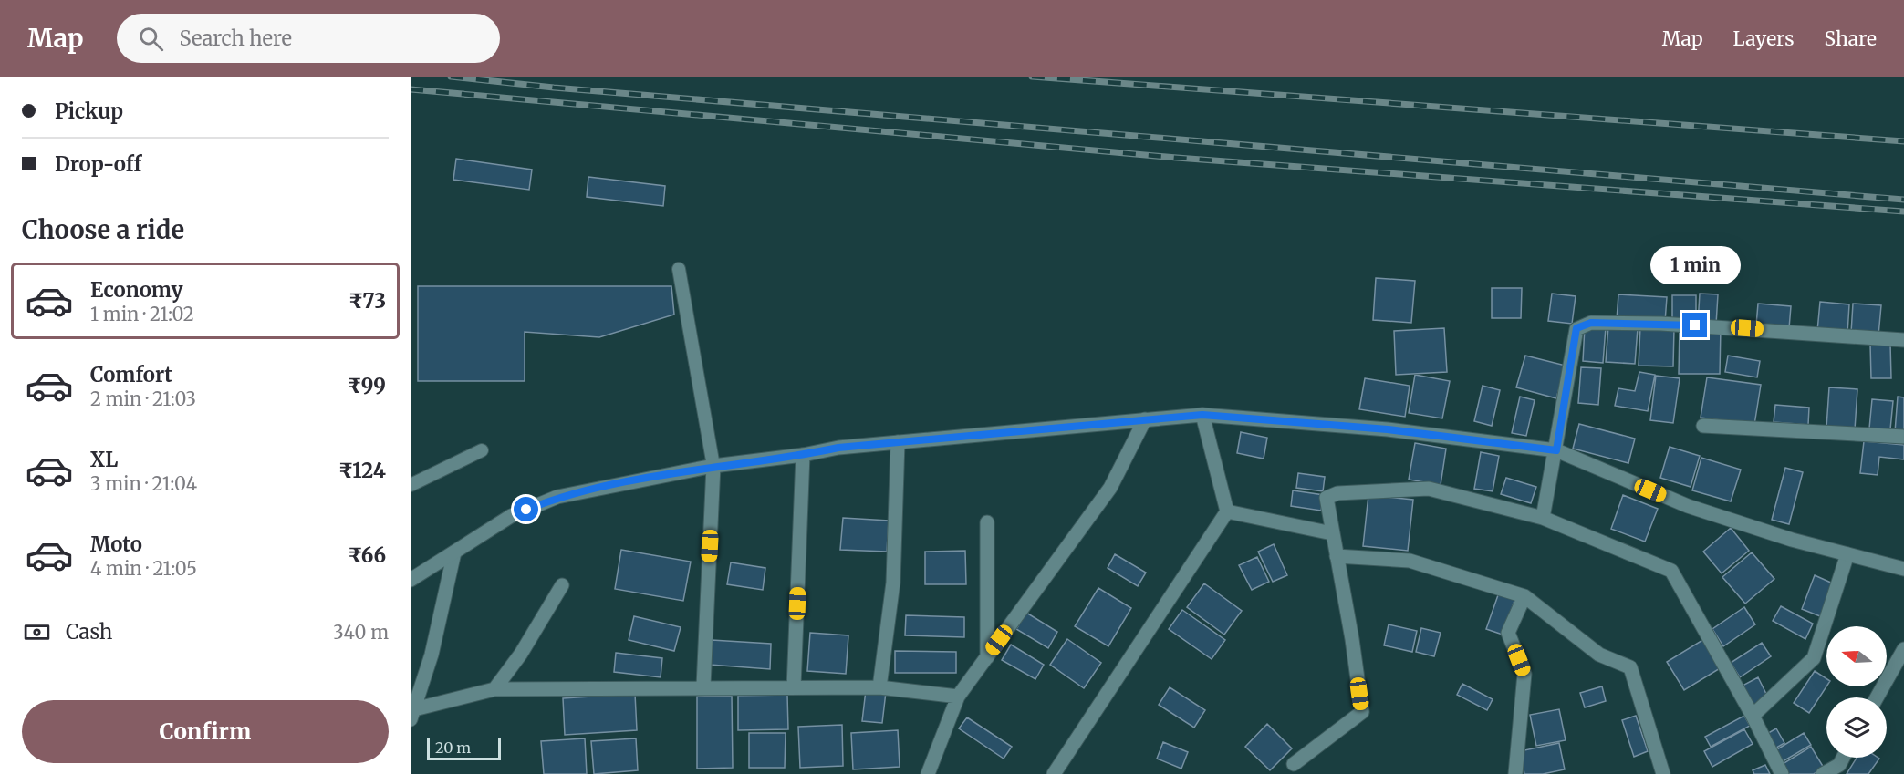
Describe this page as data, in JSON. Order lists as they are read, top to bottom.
{
  "scale_bar": "20 m",
  "north": "left",
  "page": {
    "header": "Map",
    "search": "Search here",
    "nav": ["Map", "Layers", "Share"],
    "banner": ["Pickup", "Drop-off"],
    "heading": "Choose a ride",
    "bubble": "1 min",
    "list": [
      {
        "name": "Economy",
        "note": "1 min · 21:02",
        "value": "₹73"
      },
      {
        "name": "Comfort",
        "note": "2 min · 21:03",
        "value": "₹99"
      },
      {
        "name": "XL",
        "note": "3 min · 21:04",
        "value": "₹124"
      },
      {
        "name": "Moto",
        "note": "4 min · 21:05",
        "value": "₹66"
      }
    ],
    "pay": ["Cash", "340 m"],
    "buttons": "Confirm",
    "scale": "20 m"
  }
}
